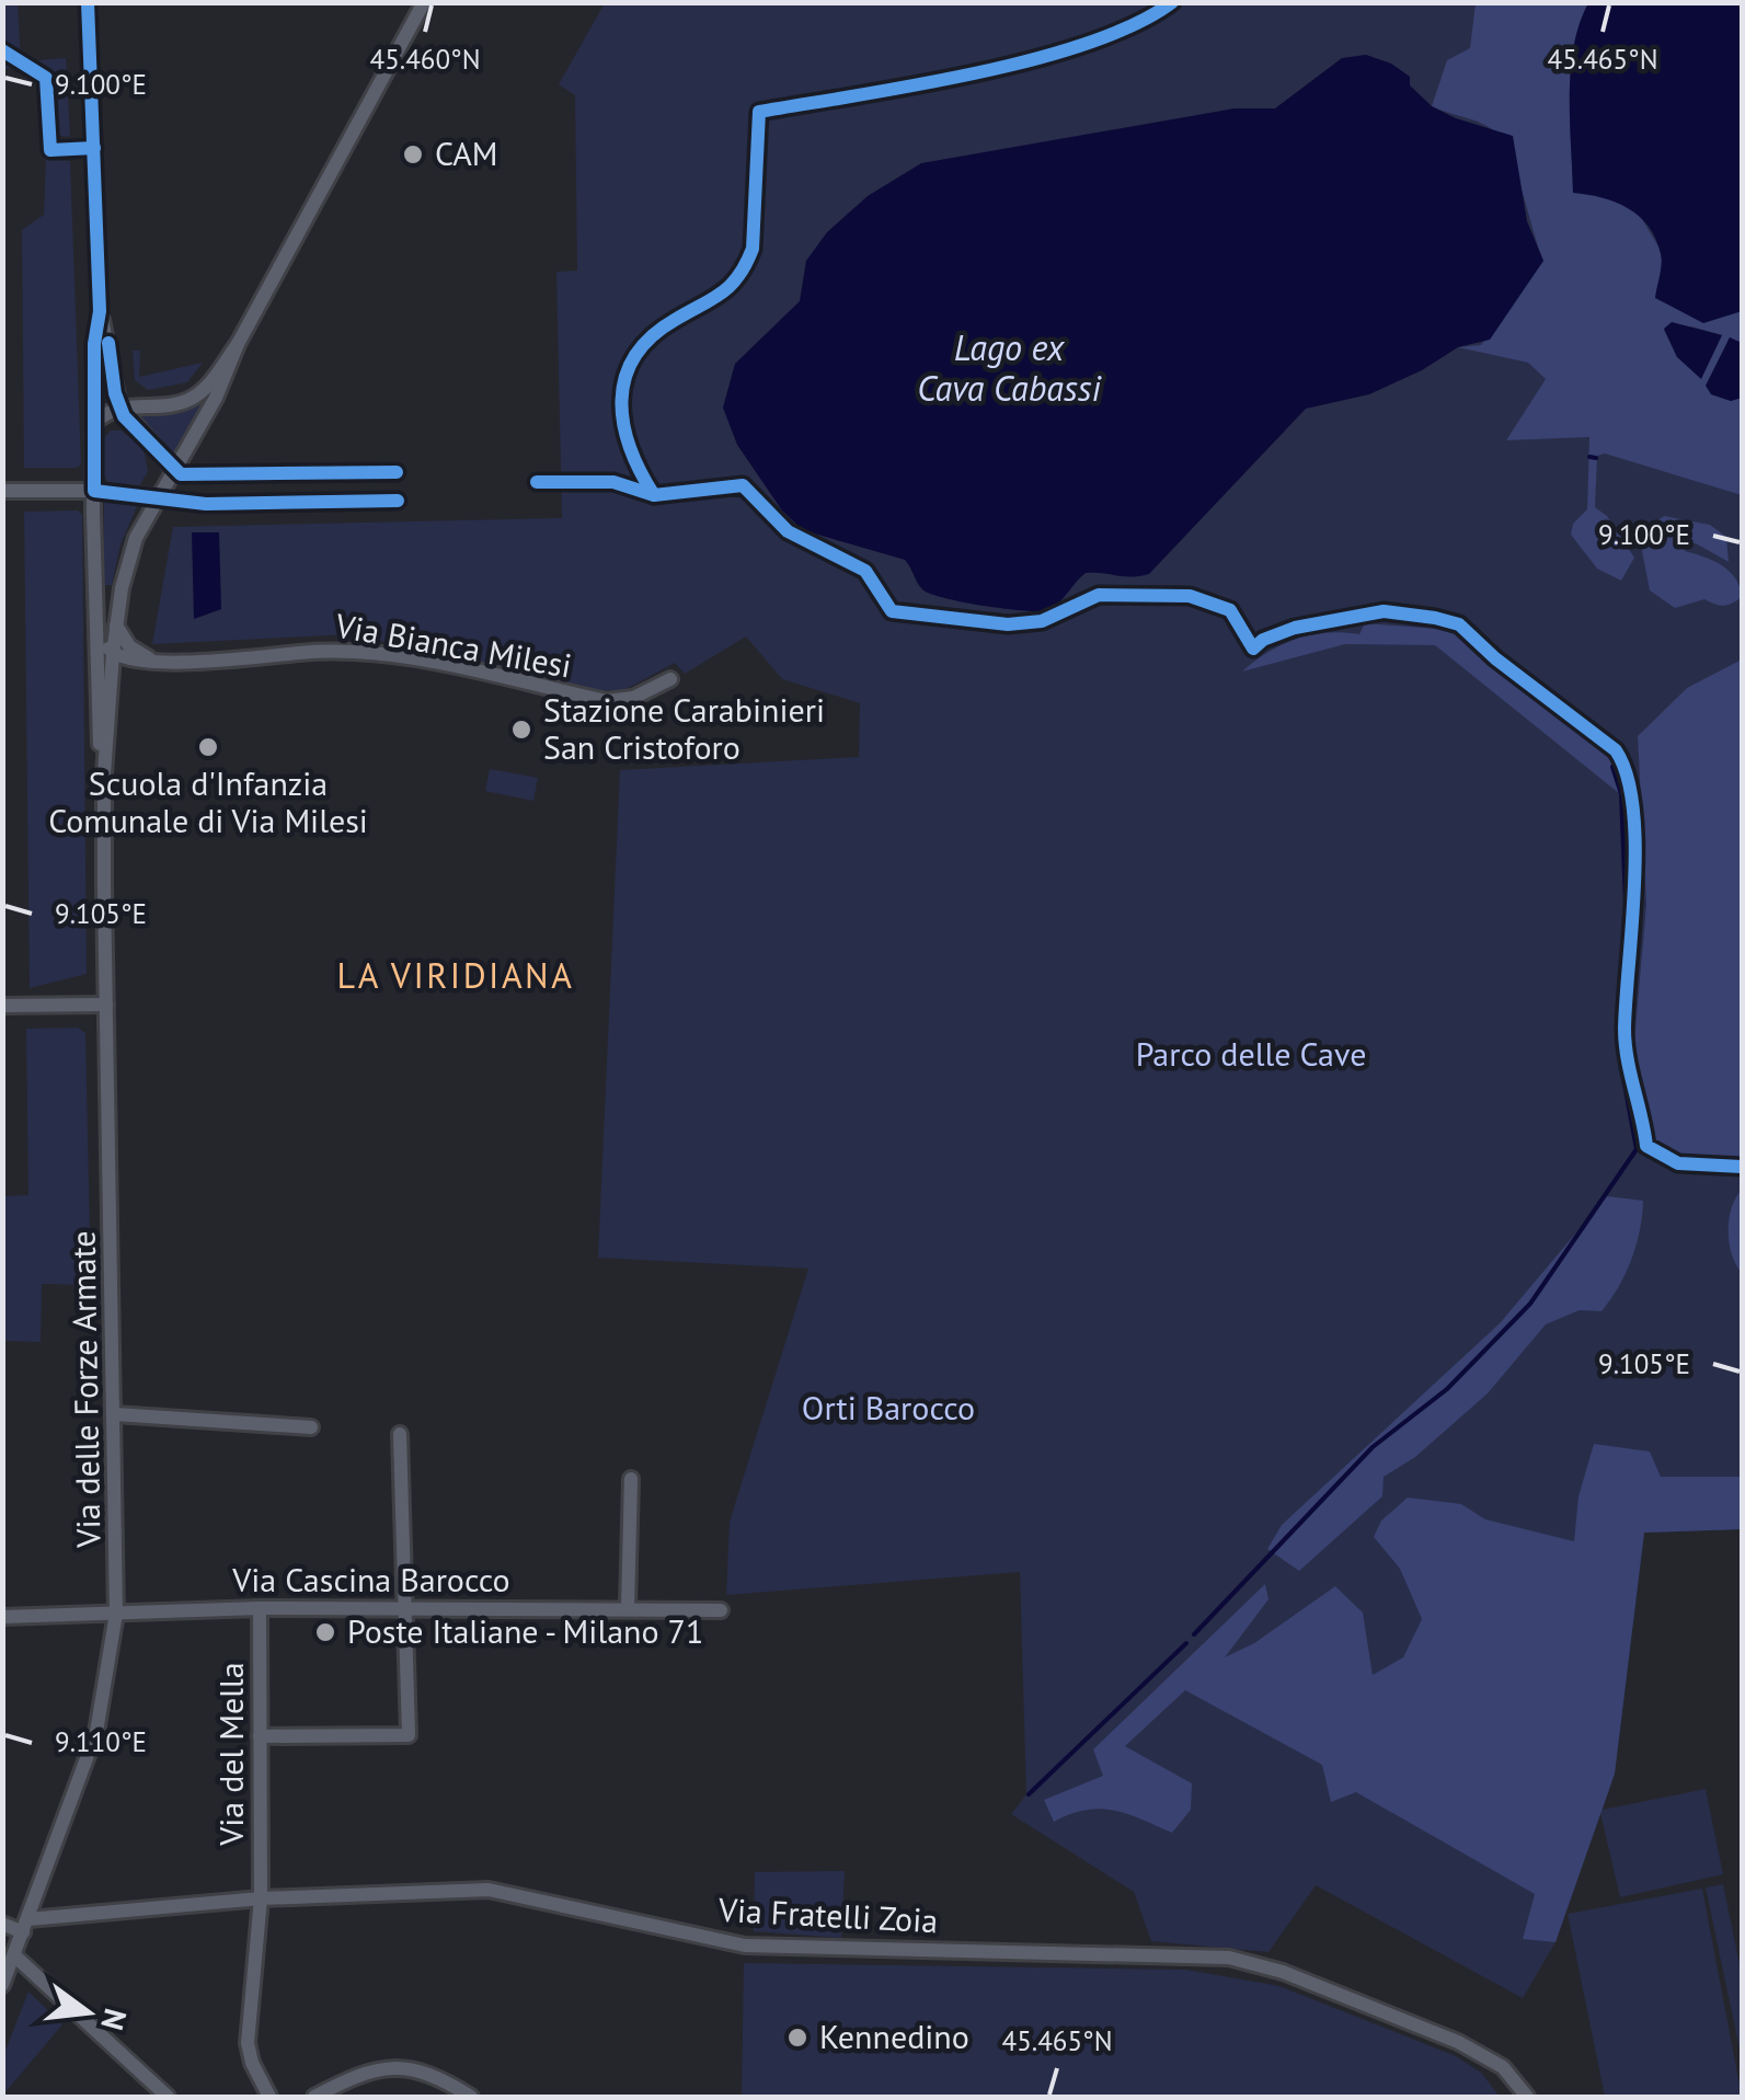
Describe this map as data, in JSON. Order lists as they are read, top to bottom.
{
  "streets": {
    "street": [
      "Via Bianca Milesi",
      "Via delle Forze Armate",
      "Via Cascina Barocco",
      "Via del Mella",
      "Via Fratelli Zoia"
    ]
  },
  "crossings": [
    ["Via Bianca Milesi", "Via delle Forze Armate"],
    ["Via delle Forze Armate", "Via Cascina Barocco"],
    ["Via delle Forze Armate", "Via Fratelli Zoia"],
    ["Via Cascina Barocco", "Via del Mella"],
    ["Via del Mella", "Via Fratelli Zoia"]
  ],
  "districts": ["LA VIRIDIANA"],
  "water": ["Lago ex Cava Cabassi"],
  "parks": ["Parco delle Cave", "Orti Barocco"],
  "places": [
    "CAM",
    "Stazione Carabinieri San Cristoforo",
    "Scuola d'Infanzia Comunale di Via Milesi",
    "Poste Italiane - Milano 71",
    "Kennedino"
  ],
  "north": "right",
  "coordinates": [
    "45.460°N",
    "45.465°N",
    "9.100°E",
    "9.105°E",
    "9.110°E"
  ]
}
